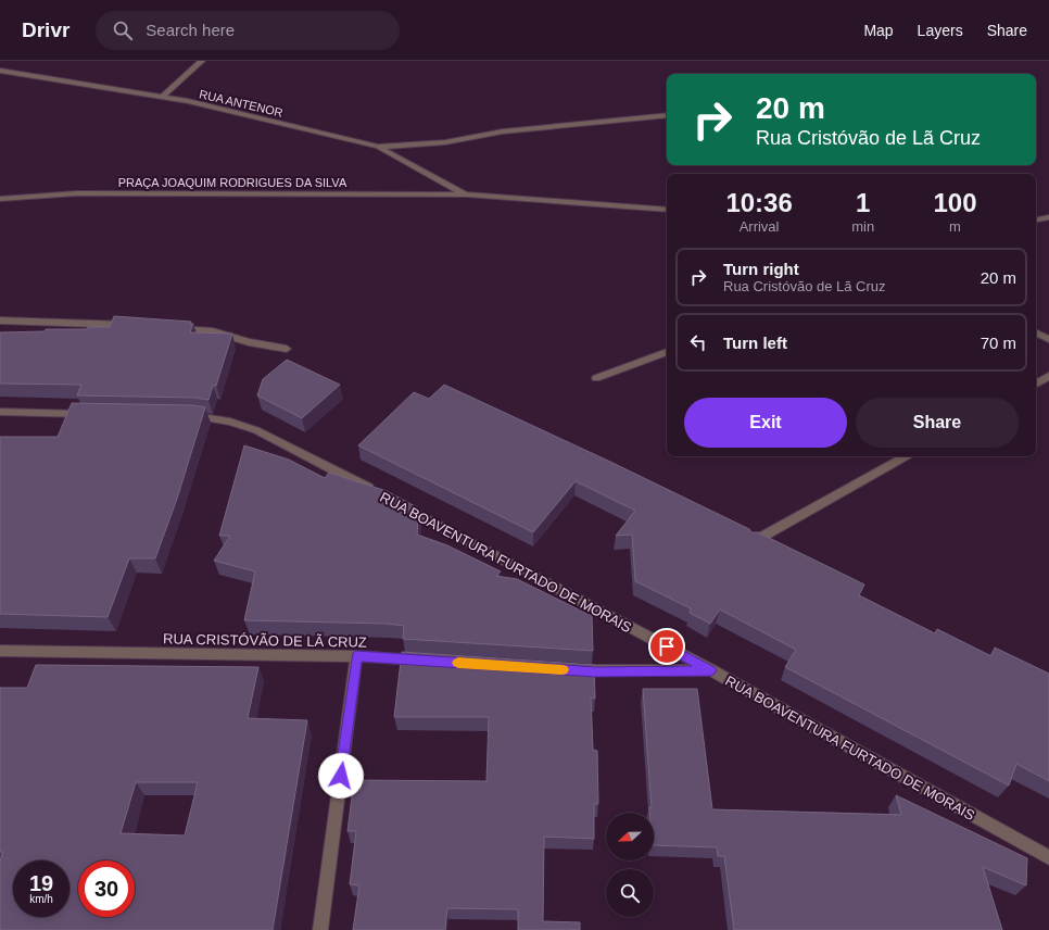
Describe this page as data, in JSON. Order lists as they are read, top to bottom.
{
  "streets": {
    "street": [
      "RUA ANTENOR",
      "PRAÇA JOAQUIM RODRIGUES DA SILVA",
      "RUA BOAVENTURA FURTADO DE MORAIS",
      "RUA CRISTÓVÃO DE LÃ CRUZ"
    ]
  },
  "crossings": [
    ["RUA ANTENOR", "PRAÇA JOAQUIM RODRIGUES DA SILVA"]
  ],
  "north": "left",
  "page": {
    "header": "Drivr",
    "search": "Search here",
    "nav": ["Map", "Layers", "Share"],
    "turn": ["20 m", "Rua Cristóvão de Lã Cruz"],
    "eta": [
      "10:36",
      "Arrival",
      "1",
      "min",
      "100",
      "m"
    ],
    "list": [
      {
        "name": "Turn right",
        "note": "Rua Cristóvão de Lã Cruz",
        "value": "20 m"
      },
      {
        "name": "Turn left",
        "value": "70 m"
      }
    ],
    "buttons": ["Exit", "Share"],
    "speed": "19 km/h",
    "limit": "30"
  }
}
